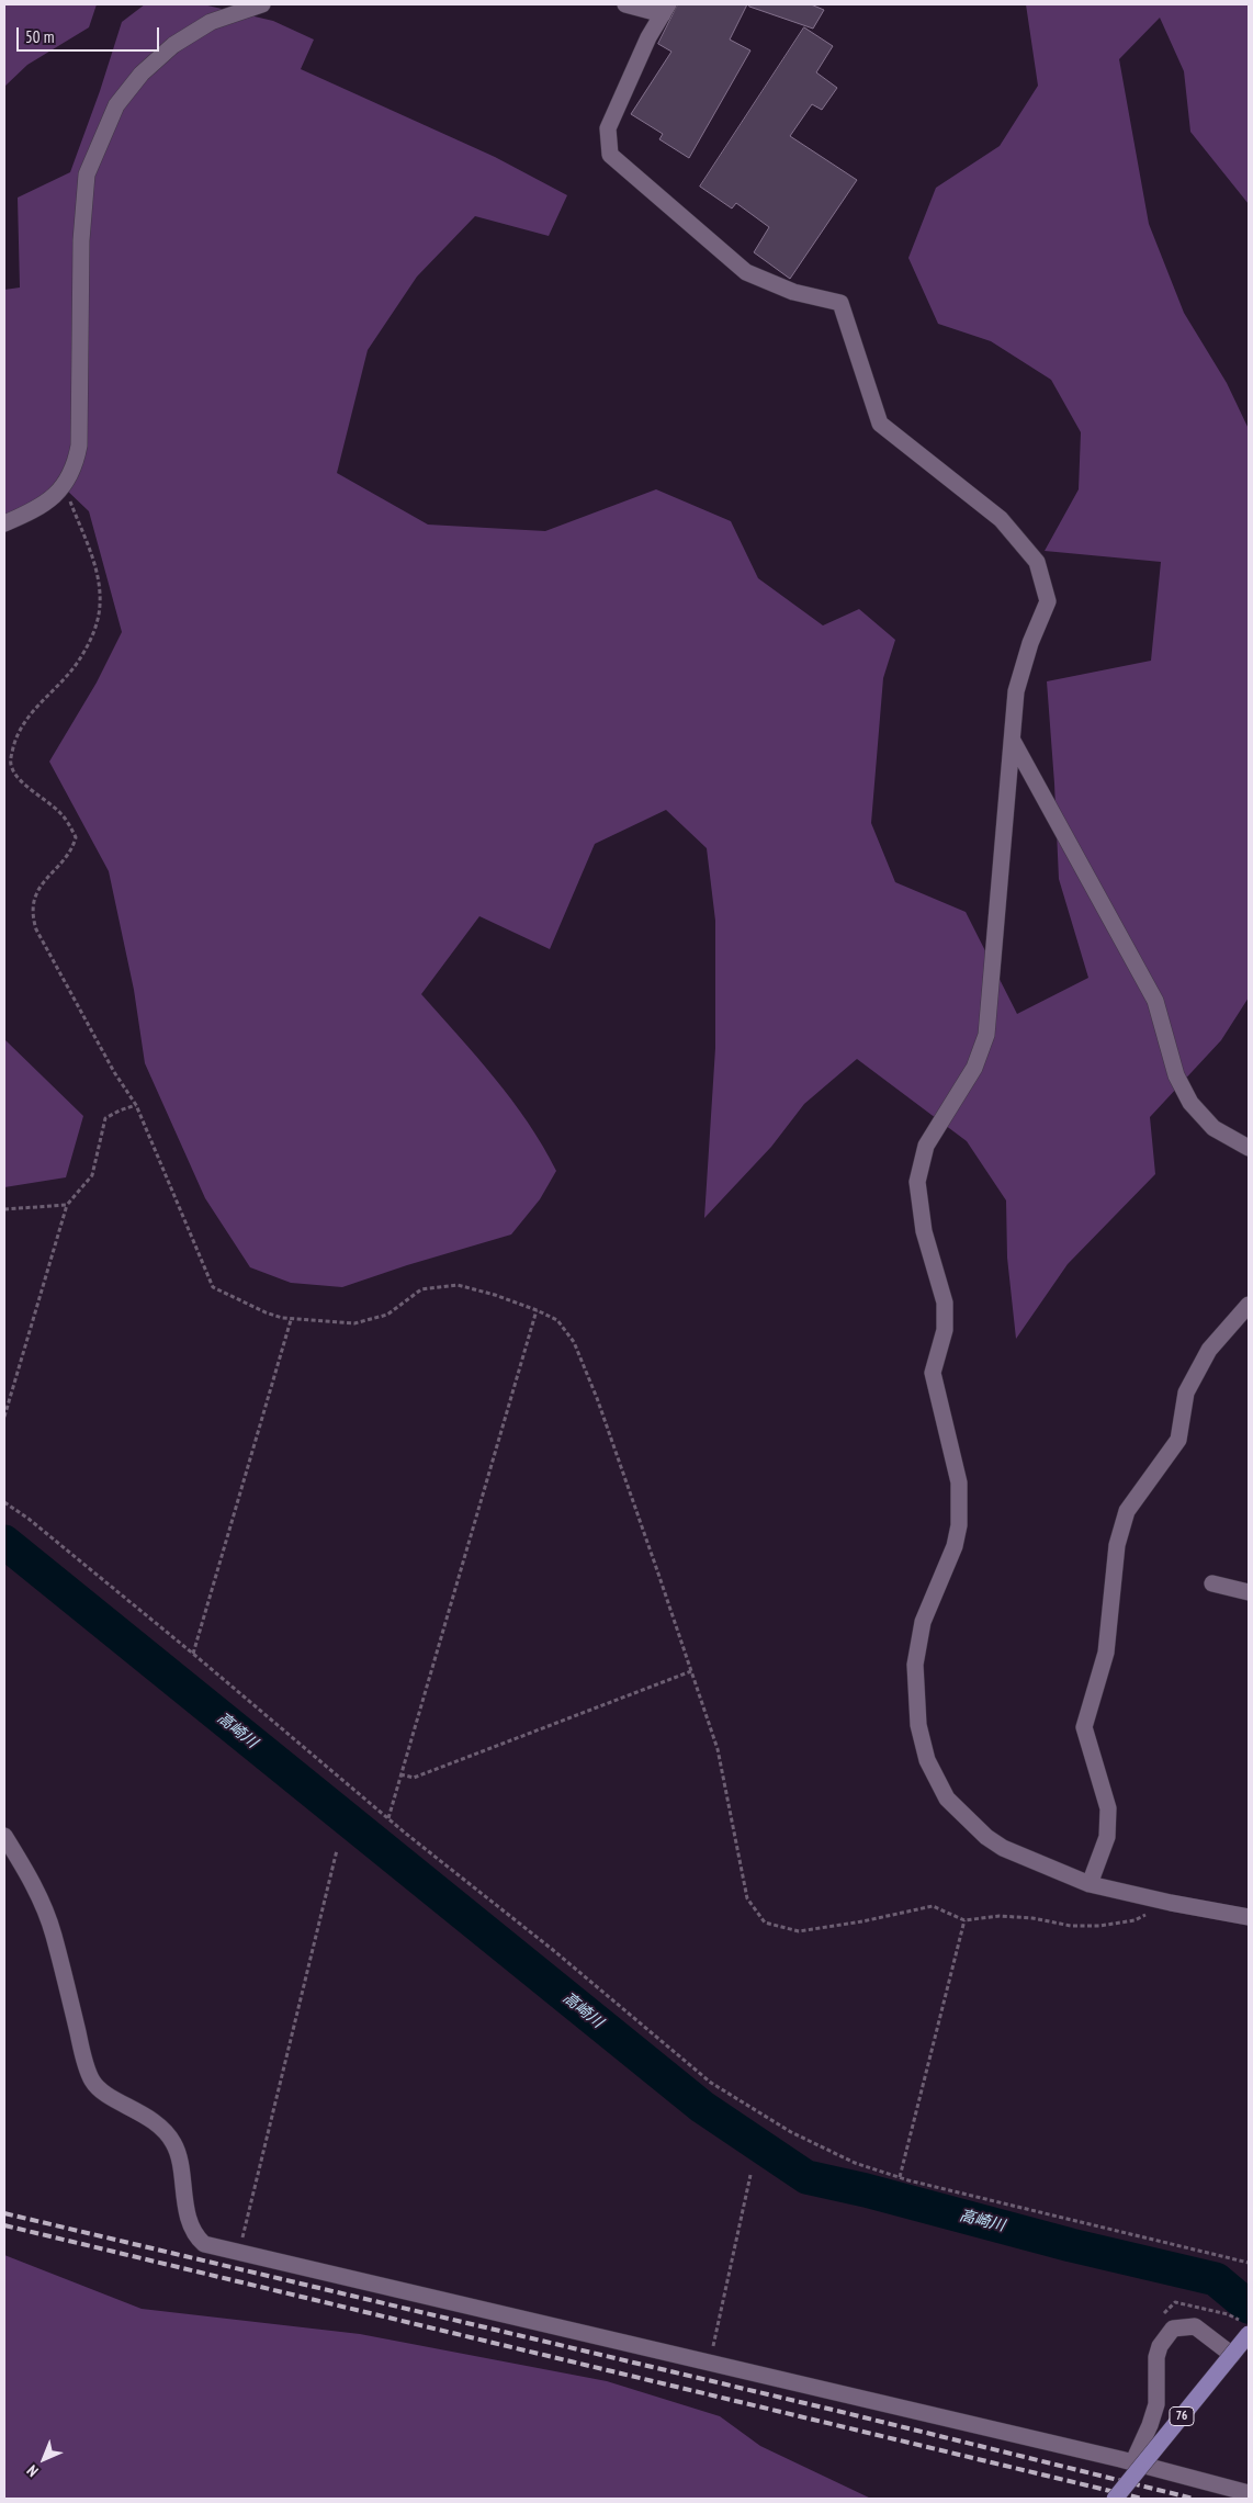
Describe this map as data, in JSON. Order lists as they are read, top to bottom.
{
  "streets": {
    "main road": ["76"]
  },
  "water": ["高崎川"],
  "scale_bar": "50 m",
  "north": "bottom left"
}
